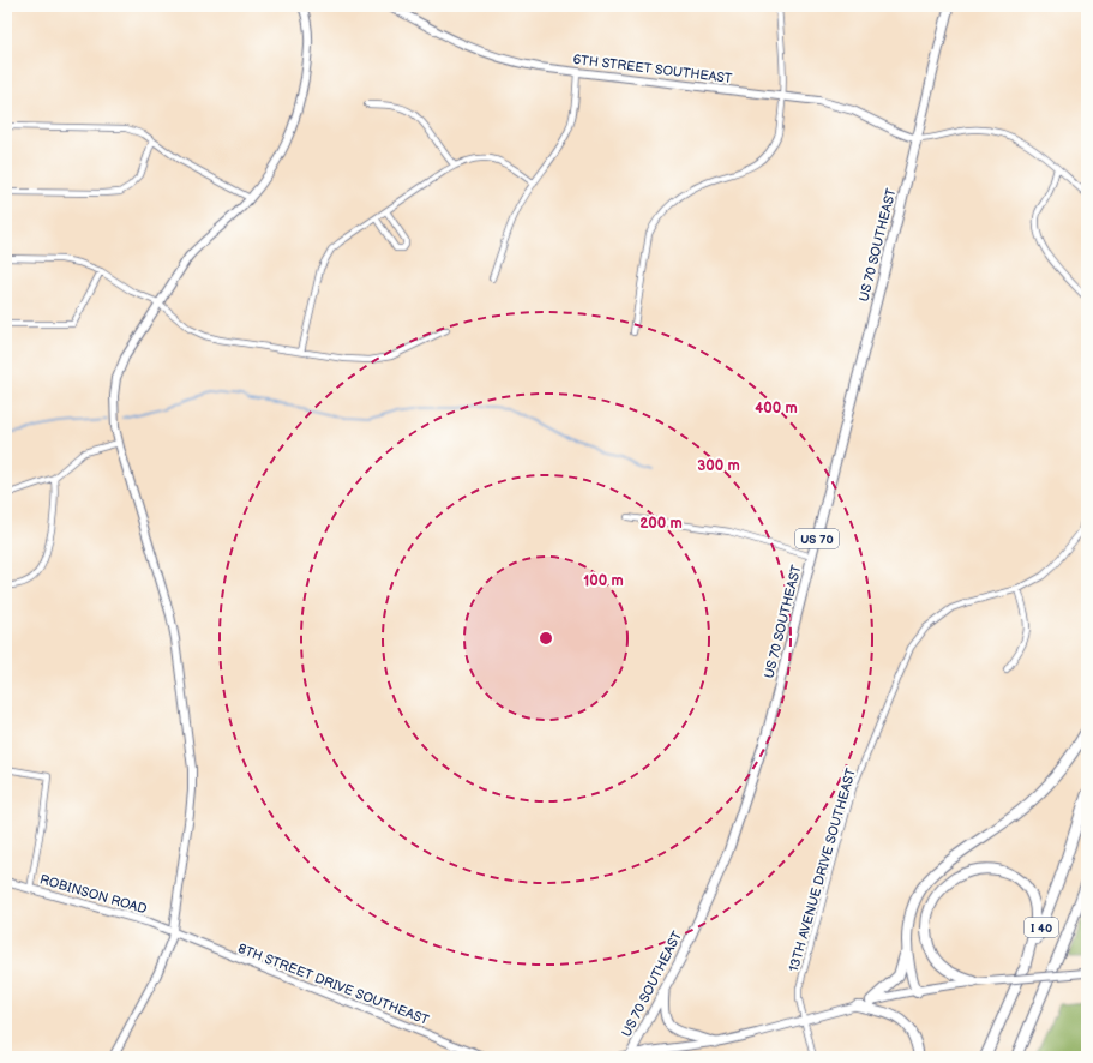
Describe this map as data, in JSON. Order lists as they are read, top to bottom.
{
  "streets": {
    "highway": ["I 40"],
    "main road": ["US 70 SOUTHEAST", "US 70"],
    "street": [
      "6TH STREET SOUTHEAST",
      "13TH AVENUE DRIVE SOUTHEAST",
      "ROBINSON ROAD",
      "8TH STREET DRIVE SOUTHEAST"
    ]
  },
  "crossings": [
    ["6TH STREET SOUTHEAST", "US 70 SOUTHEAST"],
    ["ROBINSON ROAD", "8TH STREET DRIVE SOUTHEAST"]
  ],
  "rings": [
    "400 m",
    "300 m",
    "200 m",
    "100 m"
  ]
}
